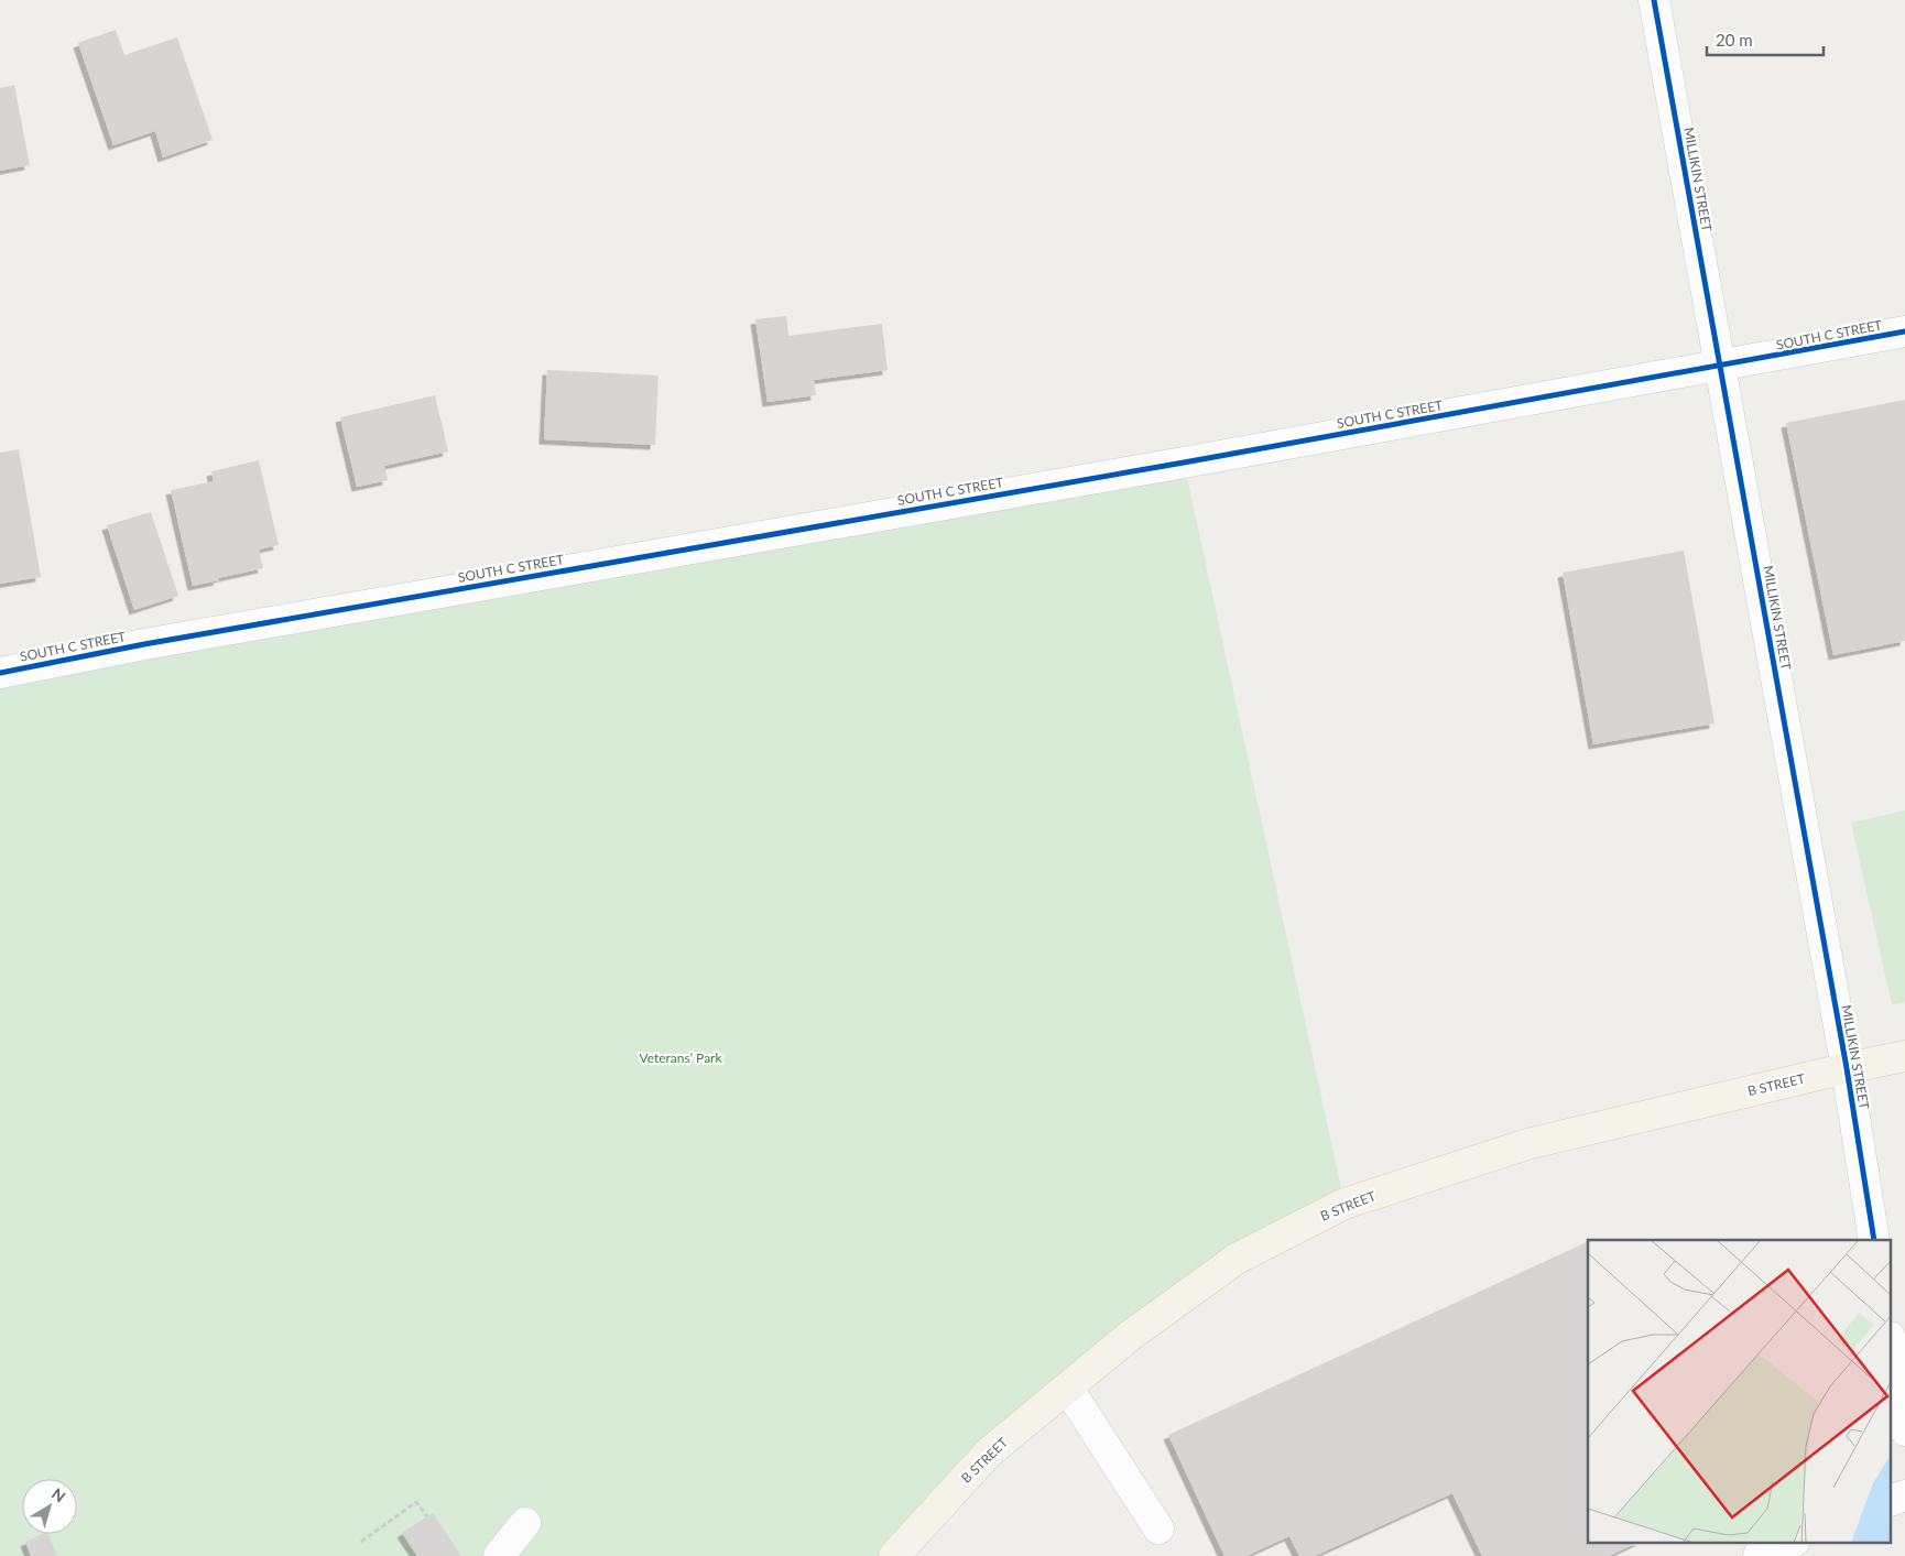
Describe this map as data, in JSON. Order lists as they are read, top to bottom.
{
  "streets": {
    "main road": ["B STREET"],
    "street": ["MILLIKIN STREET", "SOUTH C STREET"]
  },
  "crossings": [
    ["MILLIKIN STREET", "SOUTH C STREET"],
    ["MILLIKIN STREET", "B STREET"]
  ],
  "parks": ["Veterans’ Park"],
  "scale_bar": "20 m",
  "north": "top right"
}
